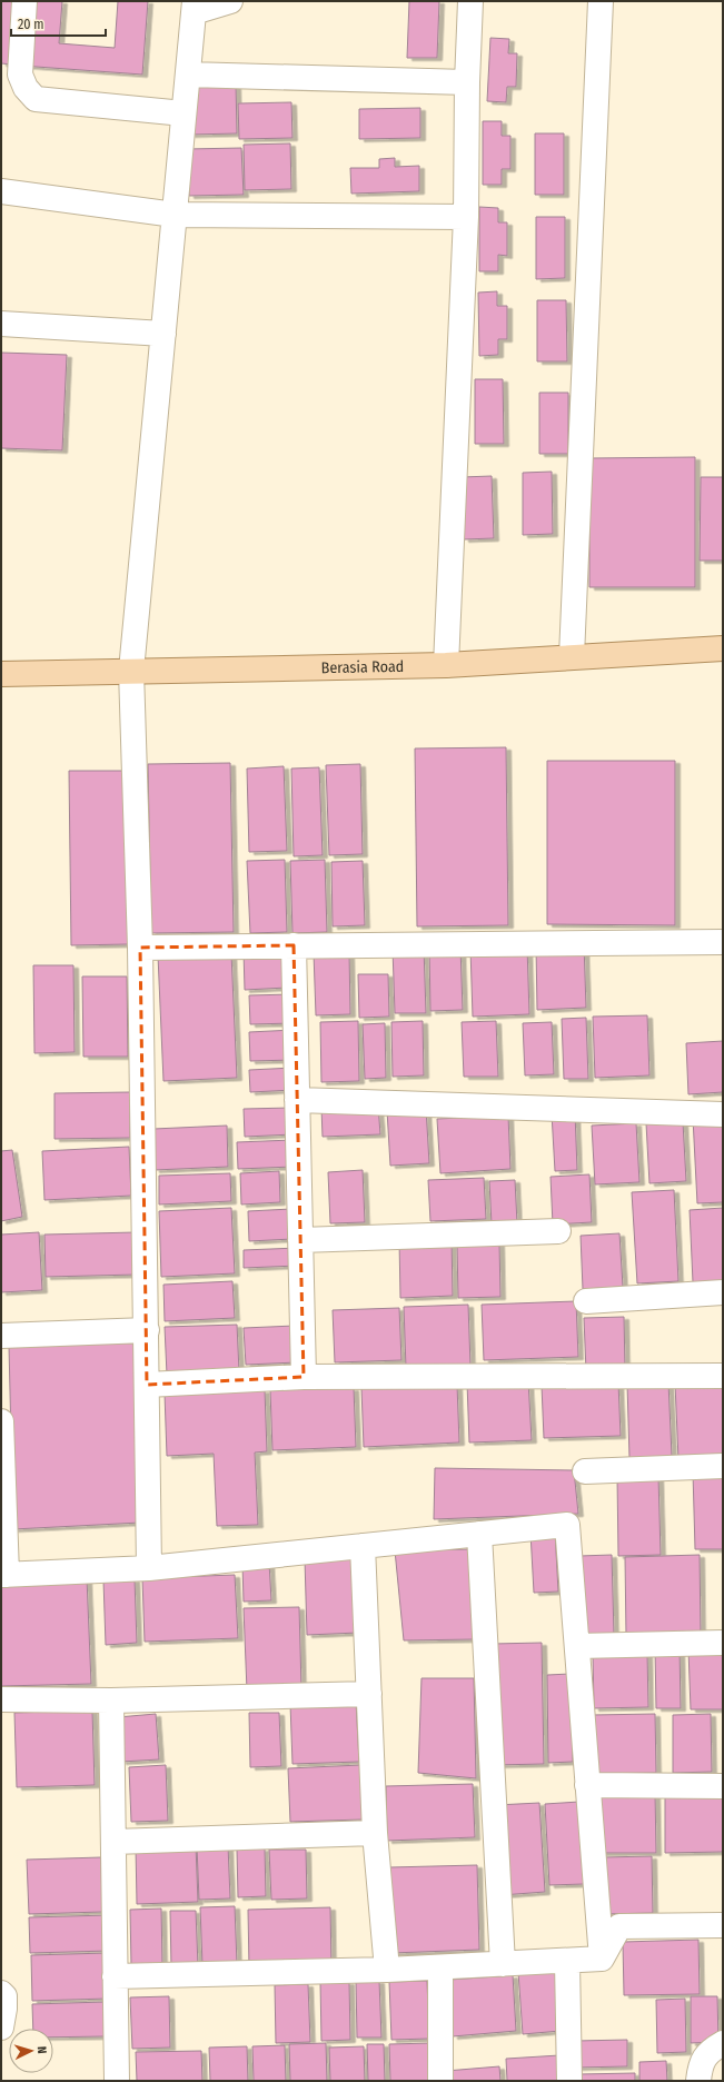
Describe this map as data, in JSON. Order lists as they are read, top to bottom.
{
  "streets": {
    "main road": ["Berasia Road"]
  },
  "scale_bar": "20 m",
  "north": "right"
}
